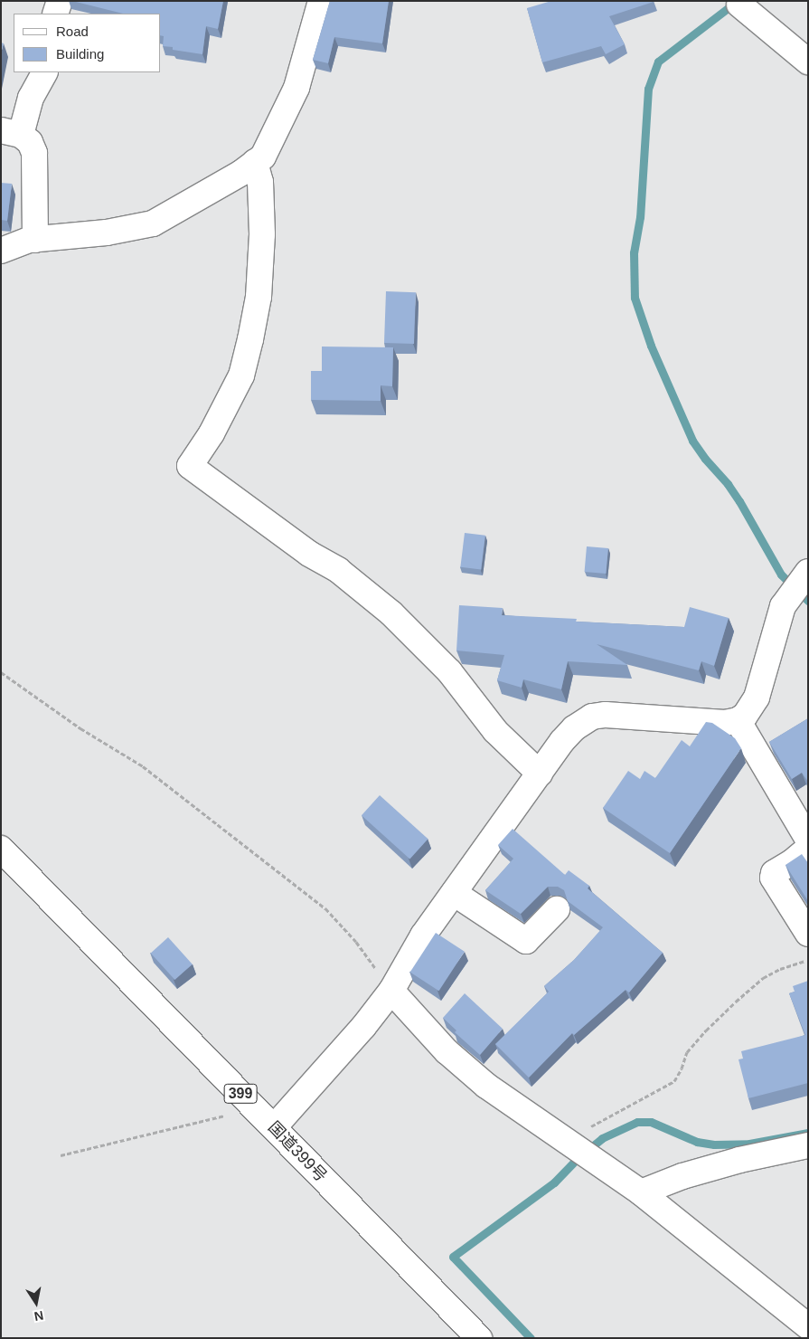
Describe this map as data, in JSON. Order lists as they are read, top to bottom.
{
  "streets": {
    "main road": ["399", "国道399号"]
  },
  "legend": ["Road", "Building"],
  "north": "bottom"
}
